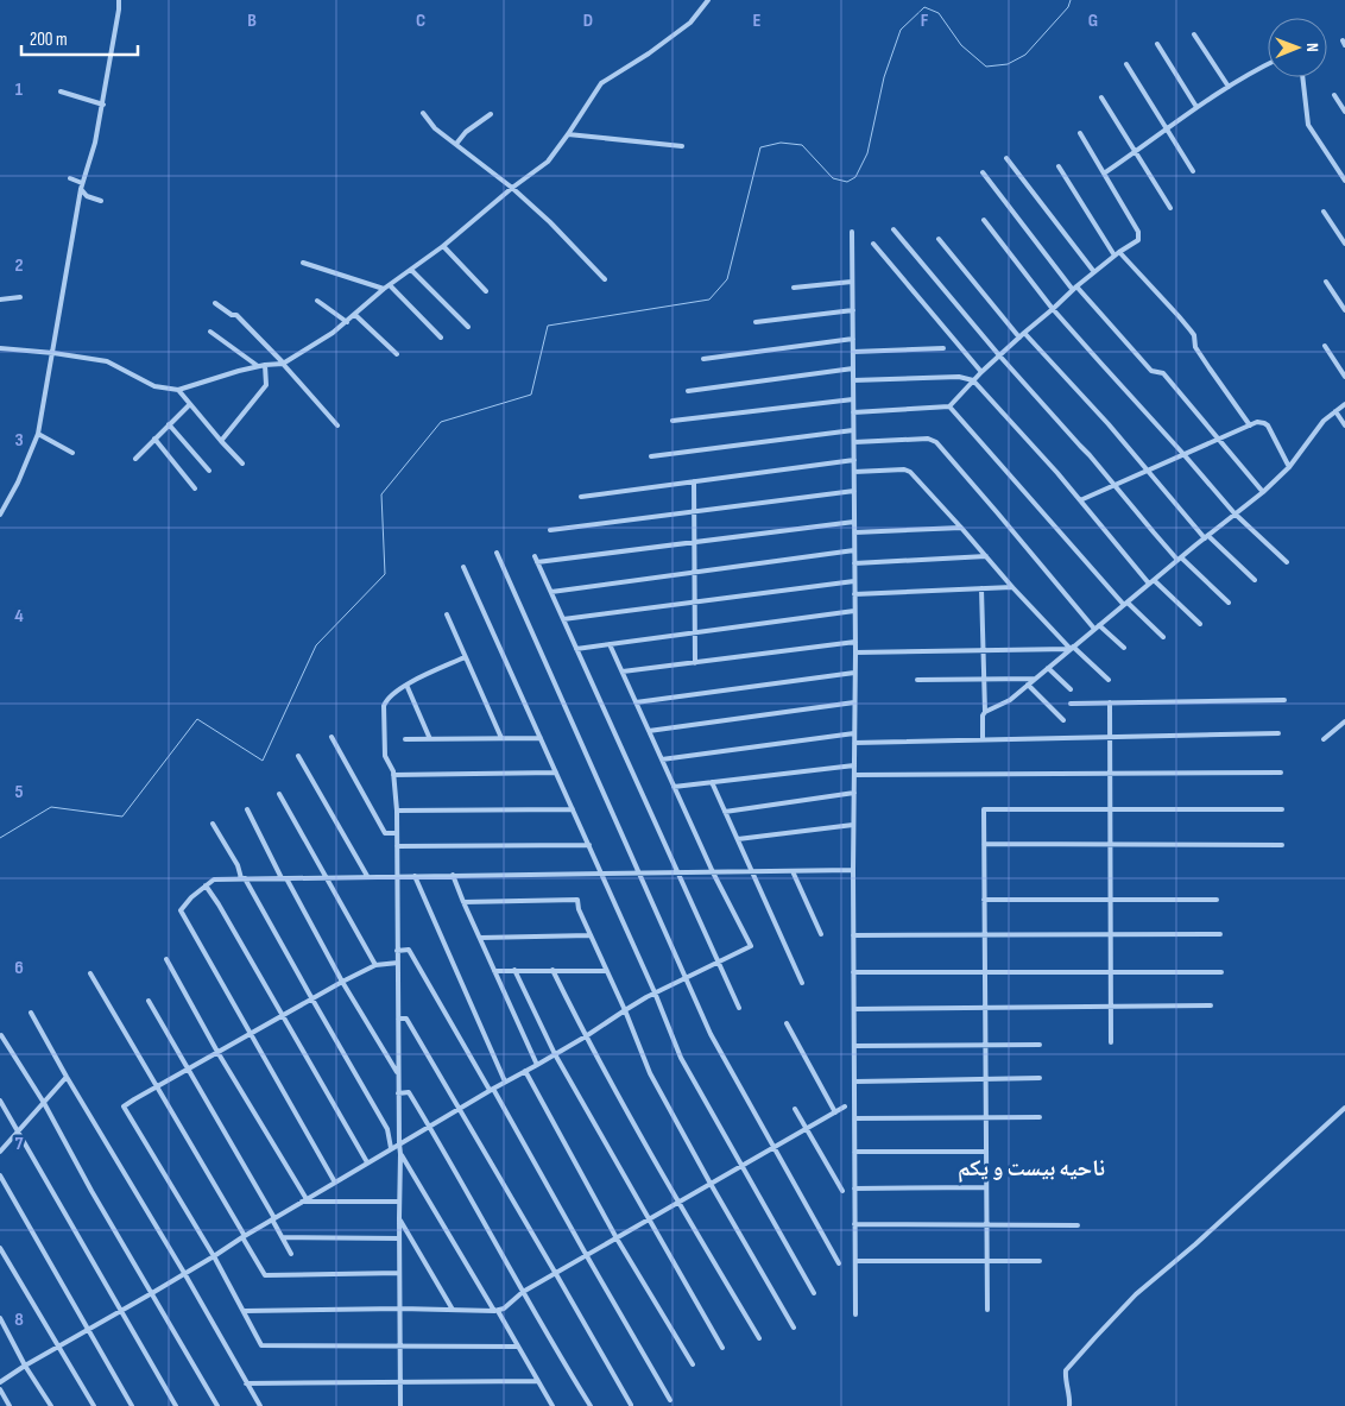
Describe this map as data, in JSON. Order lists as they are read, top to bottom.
{
  "districts": ["ناحیه بیست و یکم"],
  "scale_bar": "200 m",
  "north": "right",
  "grid": {
    "columns": [
      "B",
      "C",
      "D",
      "E",
      "F",
      "G"
    ],
    "rows": [
      "1",
      "2",
      "3",
      "4",
      "5",
      "6",
      "7",
      "8"
    ]
  }
}
